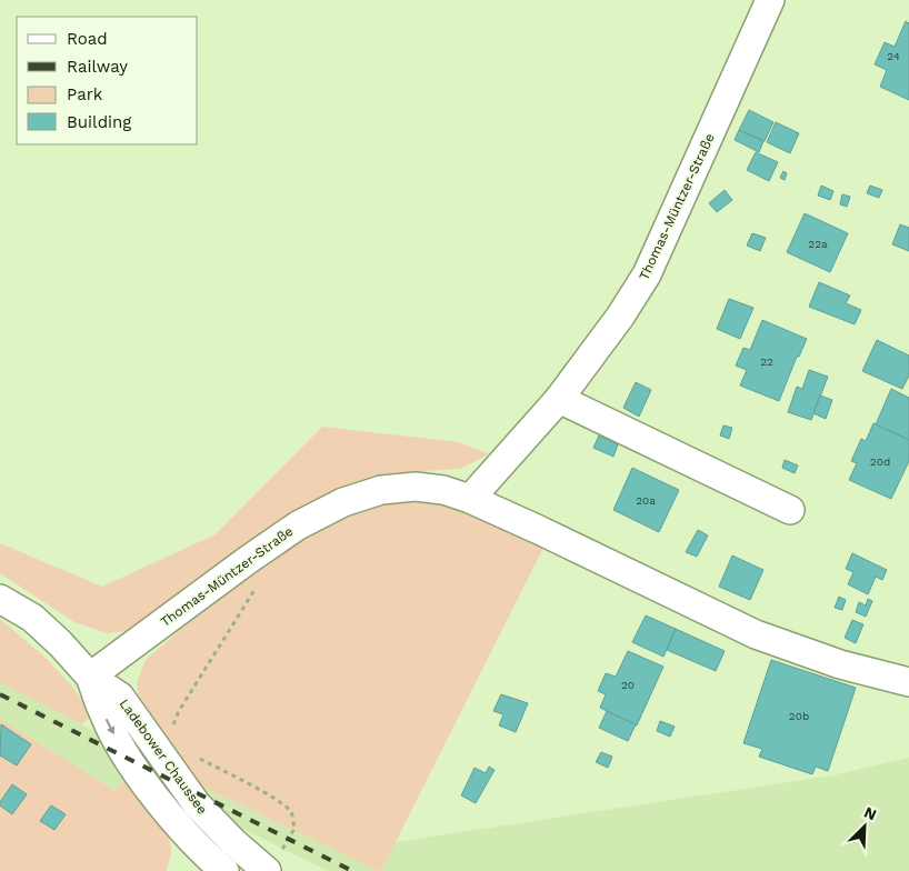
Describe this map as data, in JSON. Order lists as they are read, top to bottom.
{
  "streets": {
    "street": ["Thomas-Müntzer-Straße", "Ladebower Chaussee"]
  },
  "crossings": [
    ["Thomas-Müntzer-Straße", "Ladebower Chaussee"]
  ],
  "house_numbers": [
    "24",
    "22a",
    "22",
    "20d",
    "20a",
    "20",
    "20b"
  ],
  "legend": [
    "Road",
    "Railway",
    "Park",
    "Building"
  ],
  "north": "top right"
}
